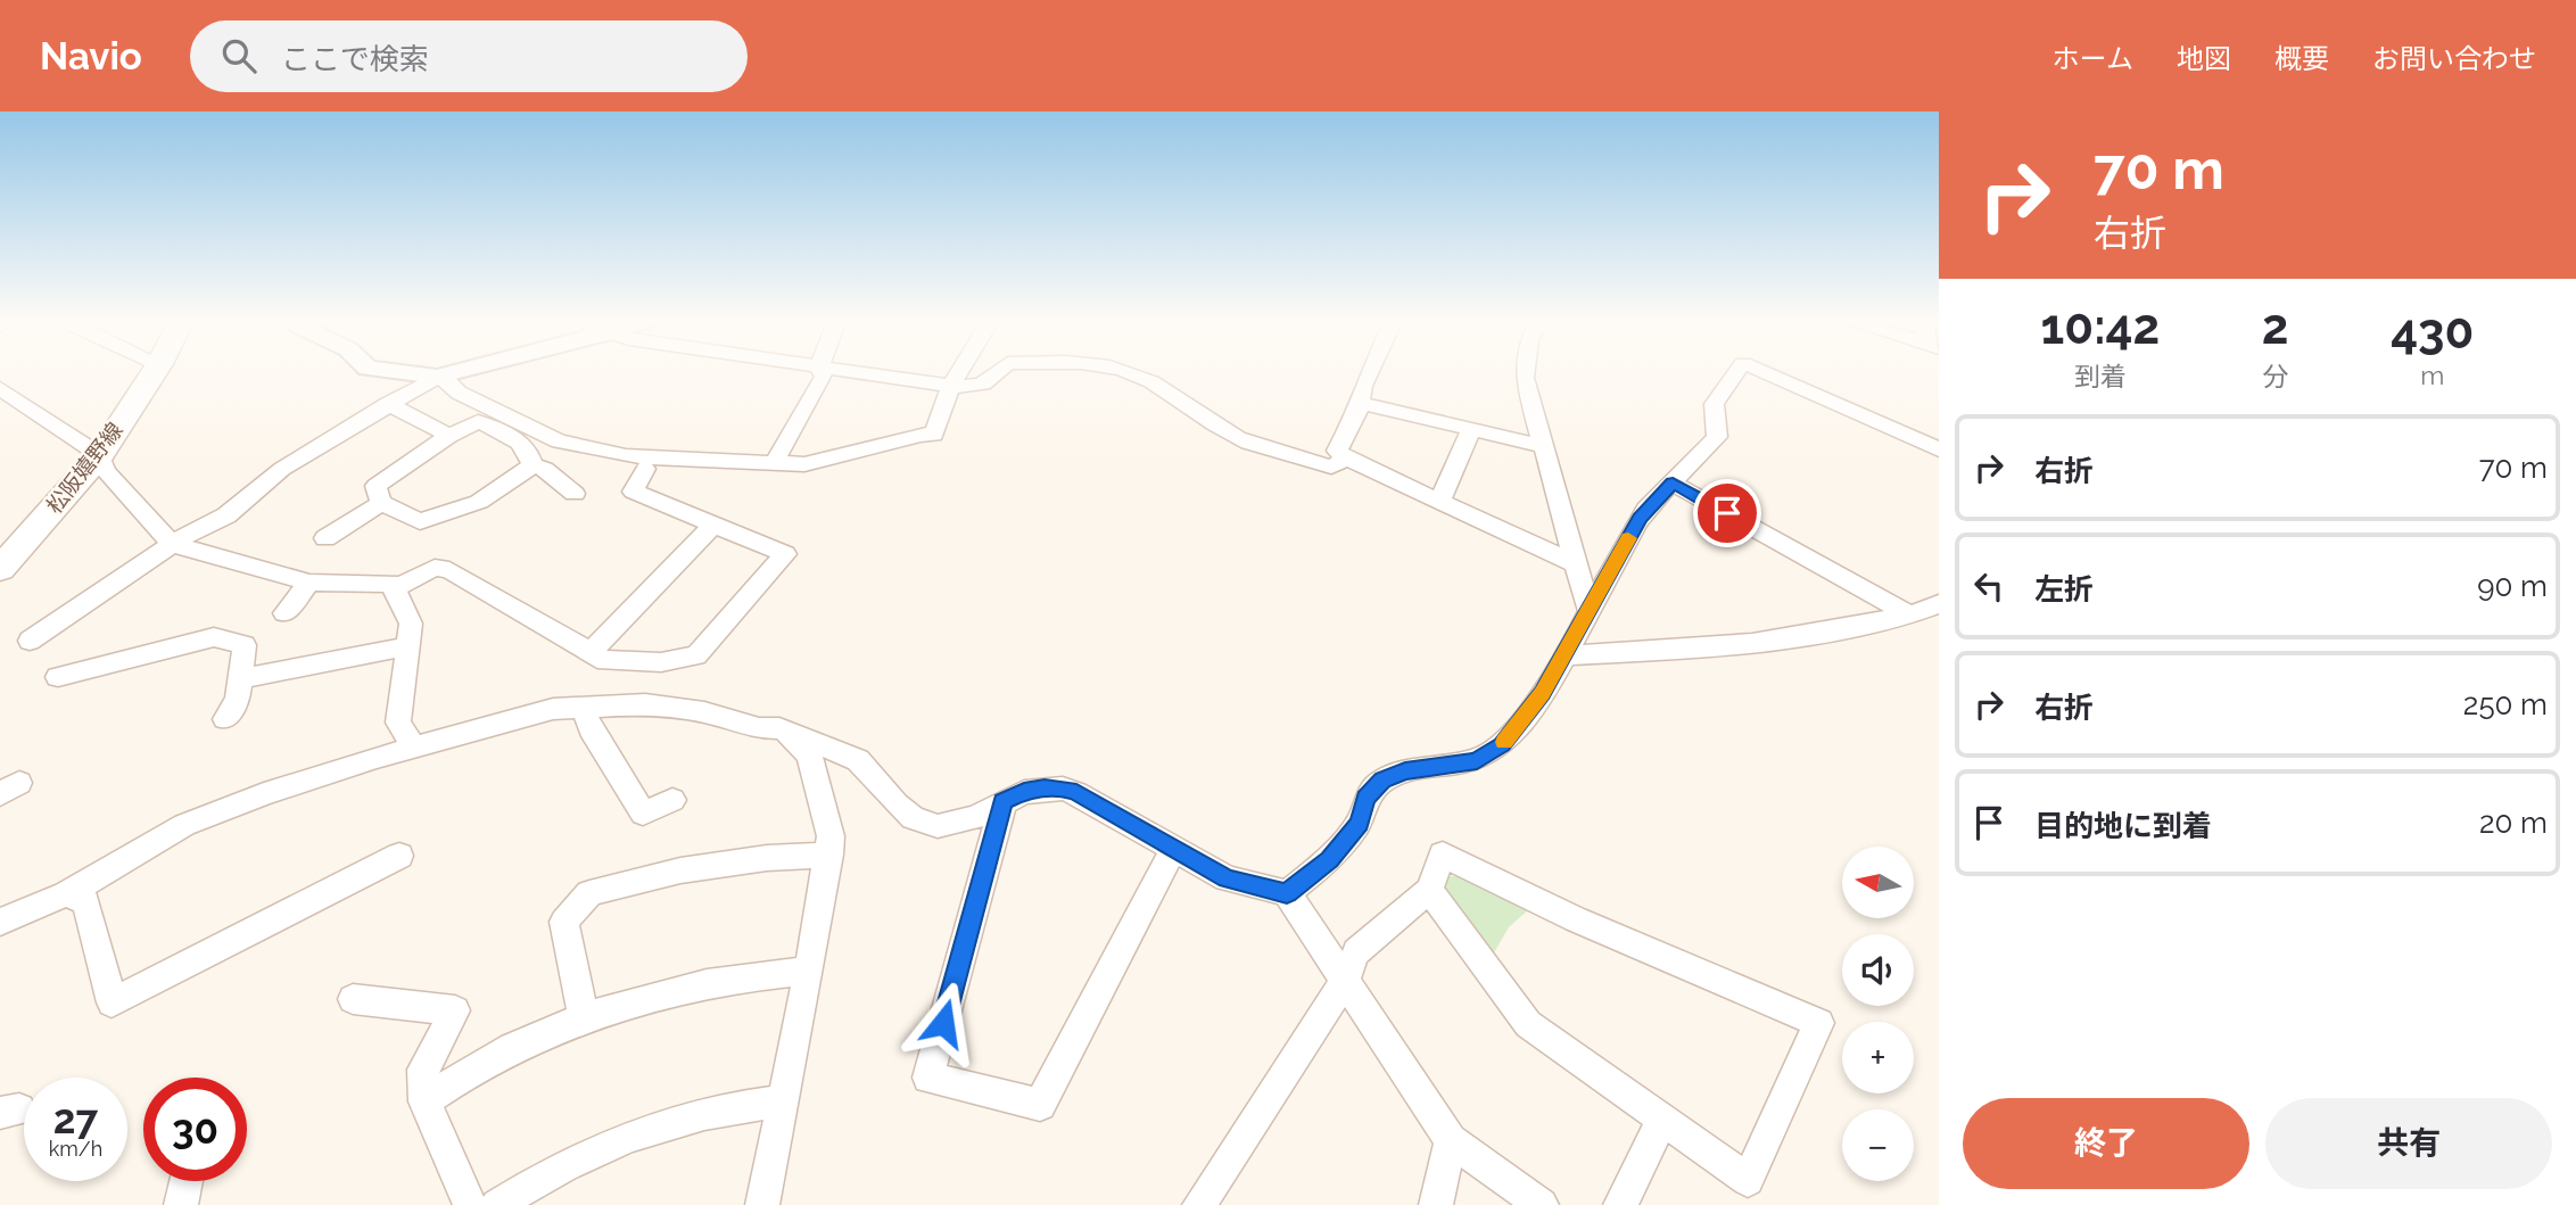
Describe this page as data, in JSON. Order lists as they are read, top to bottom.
{
  "streets": {
    "main road": ["松阪嬉野線"]
  },
  "north": "left",
  "page": {
    "header": "Navio",
    "search": "ここで検索",
    "nav": [
      "ホーム",
      "地図",
      "概要",
      "お問い合わせ"
    ],
    "turn": ["70 m", "右折"],
    "eta": [
      "10:42",
      "到着",
      "2",
      "分",
      "430",
      "m"
    ],
    "list": [
      {
        "name": "右折",
        "value": "70 m"
      },
      {
        "name": "左折",
        "value": "90 m"
      },
      {
        "name": "右折",
        "value": "250 m"
      },
      {
        "name": "目的地に到着",
        "value": "20 m"
      }
    ],
    "map_buttons": ["+", "−"],
    "speed": "27 km/h",
    "limit": "30",
    "buttons": ["終了", "共有"]
  }
}
